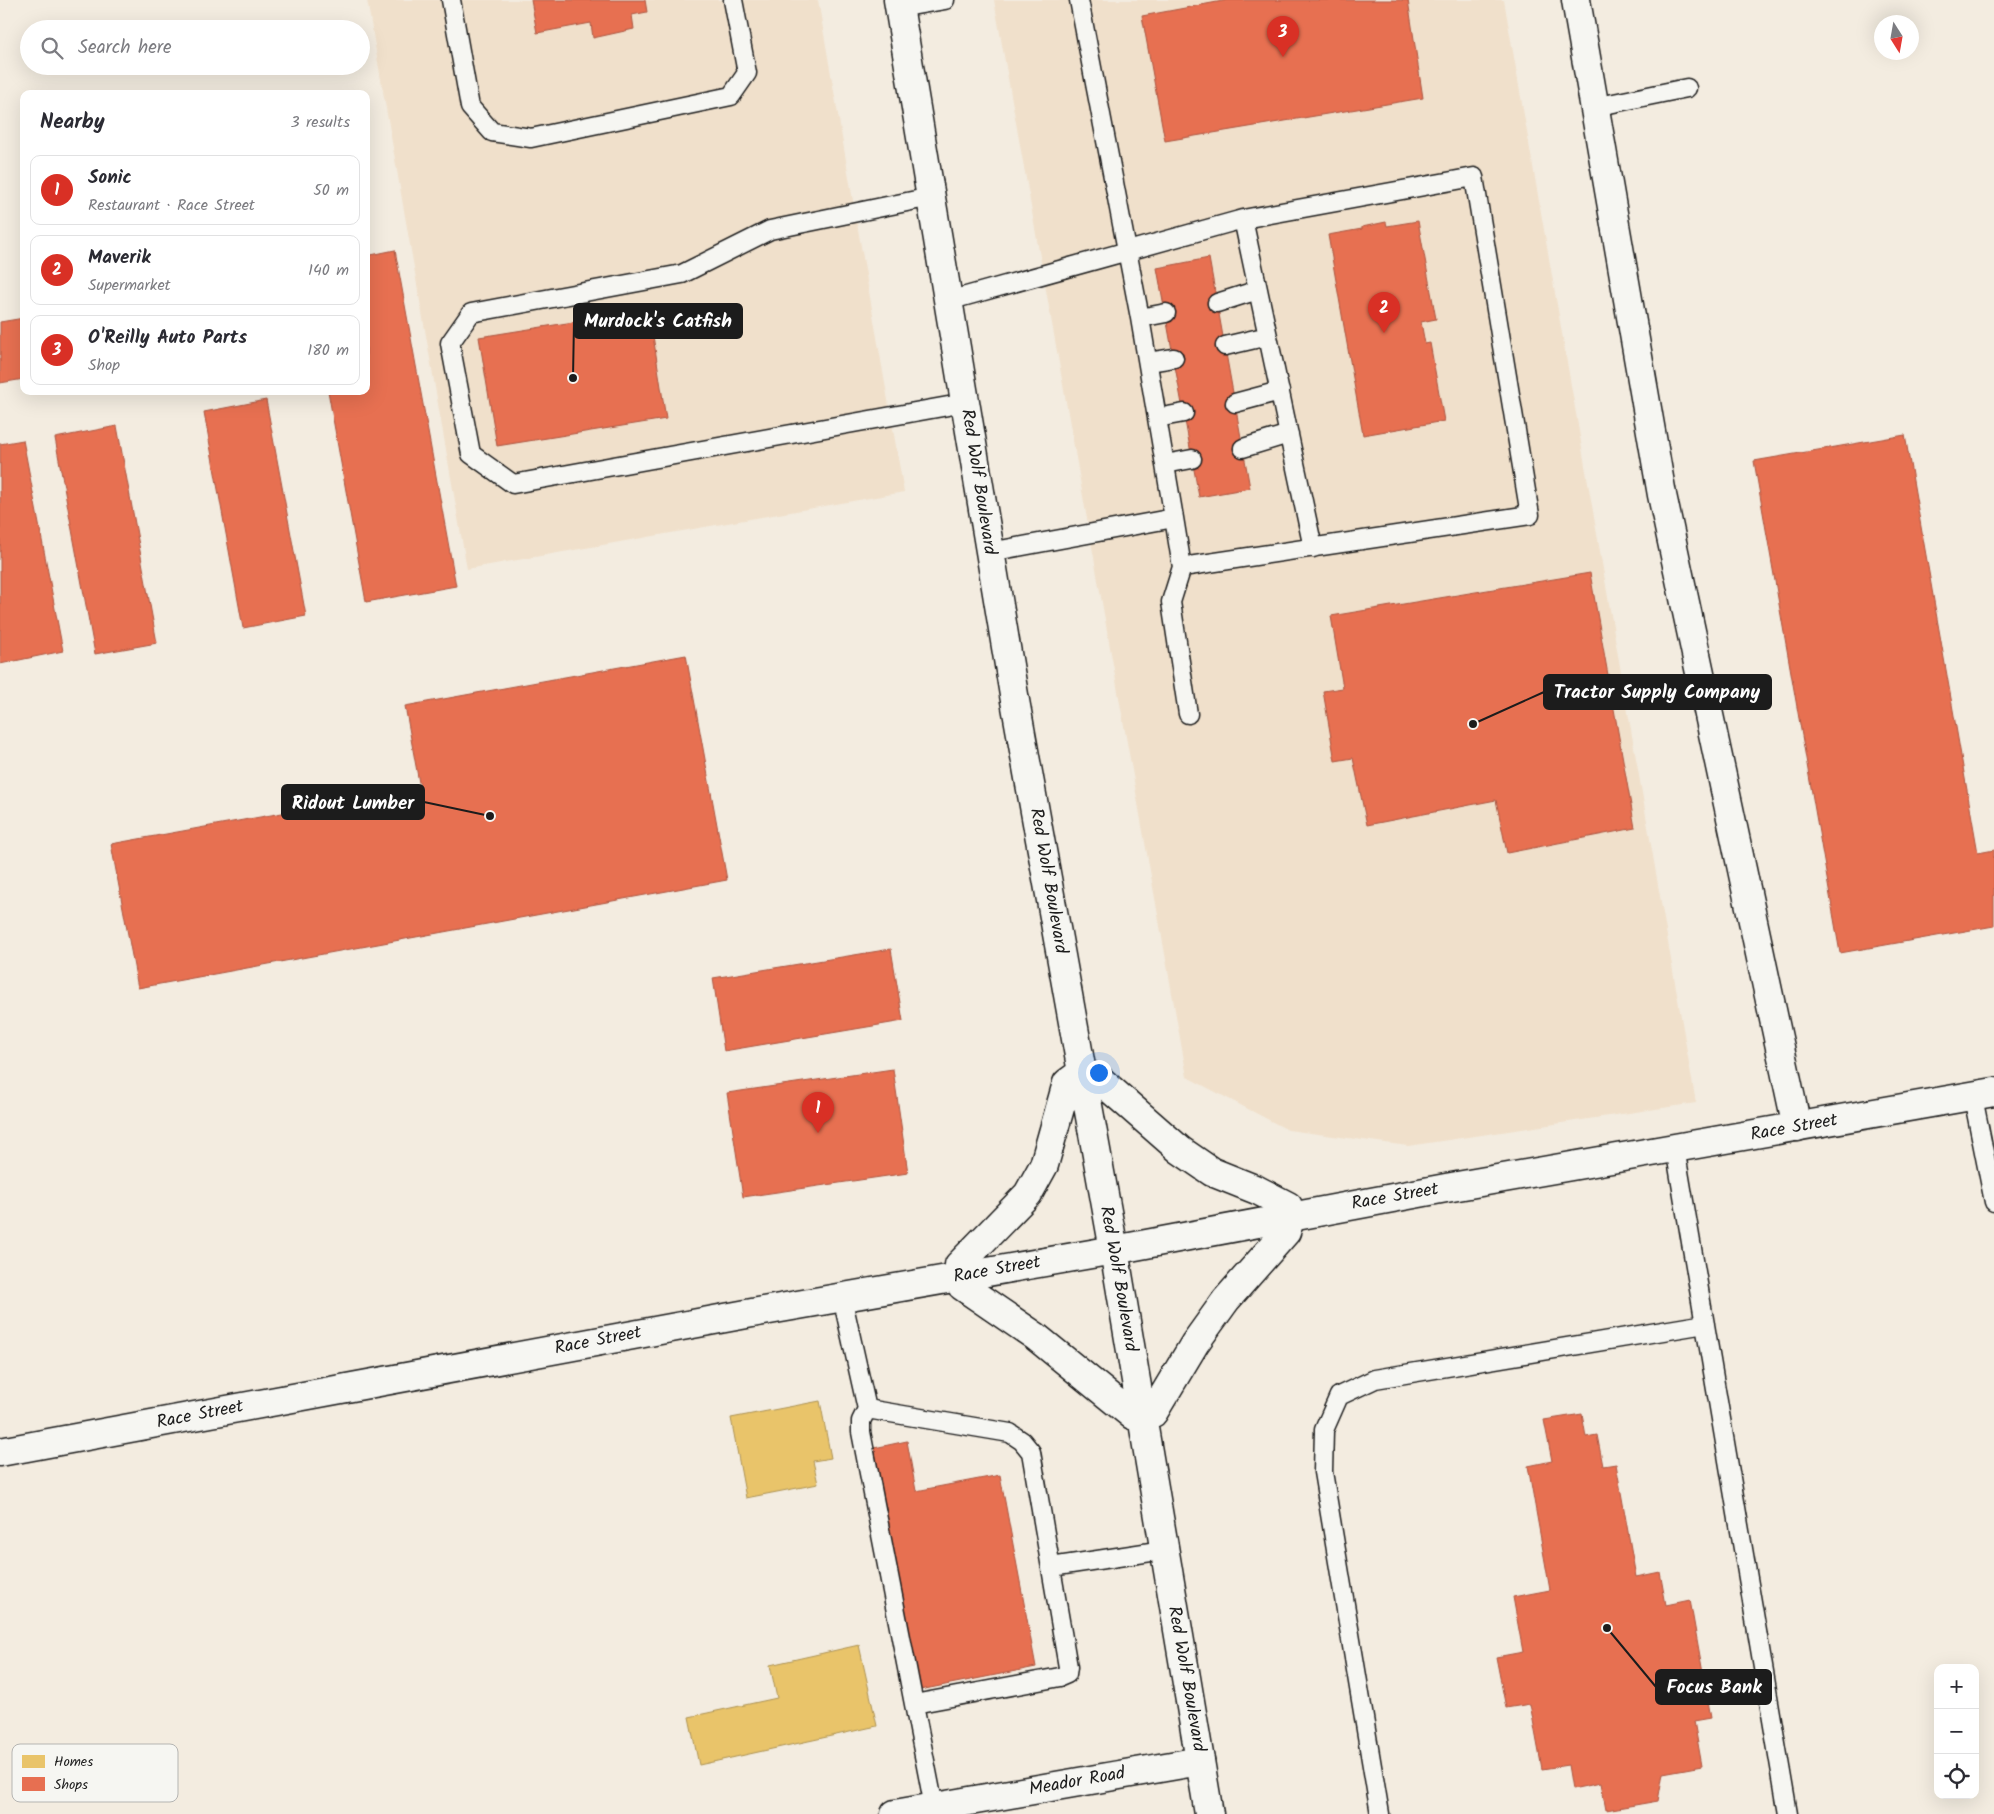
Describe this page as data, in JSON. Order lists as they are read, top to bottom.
{
  "streets": {
    "main road": ["Red Wolf Boulevard", "Race Street", "Meador Road"]
  },
  "crossings": [
    ["Red Wolf Boulevard", "Race Street"],
    ["Red Wolf Boulevard", "Meador Road"]
  ],
  "places": [
    "Murdock's Catfish",
    "Tractor Supply Company",
    "Ridout Lumber",
    "Focus Bank"
  ],
  "legend": ["Homes", "Shops"],
  "north": "bottom",
  "page": {
    "pins": ["3", "2", "1"],
    "search": "Search here",
    "heading": ["Nearby", "3 results"],
    "list": [
      {
        "mark": "1",
        "name": "Sonic",
        "note": "Restaurant · Race Street",
        "value": "50 m"
      },
      {
        "mark": "2",
        "name": "Maverik",
        "note": "Supermarket",
        "value": "140 m"
      },
      {
        "mark": "3",
        "name": "O'Reilly Auto Parts",
        "note": "Shop",
        "value": "180 m"
      }
    ],
    "map_buttons": ["+", "−"]
  }
}
